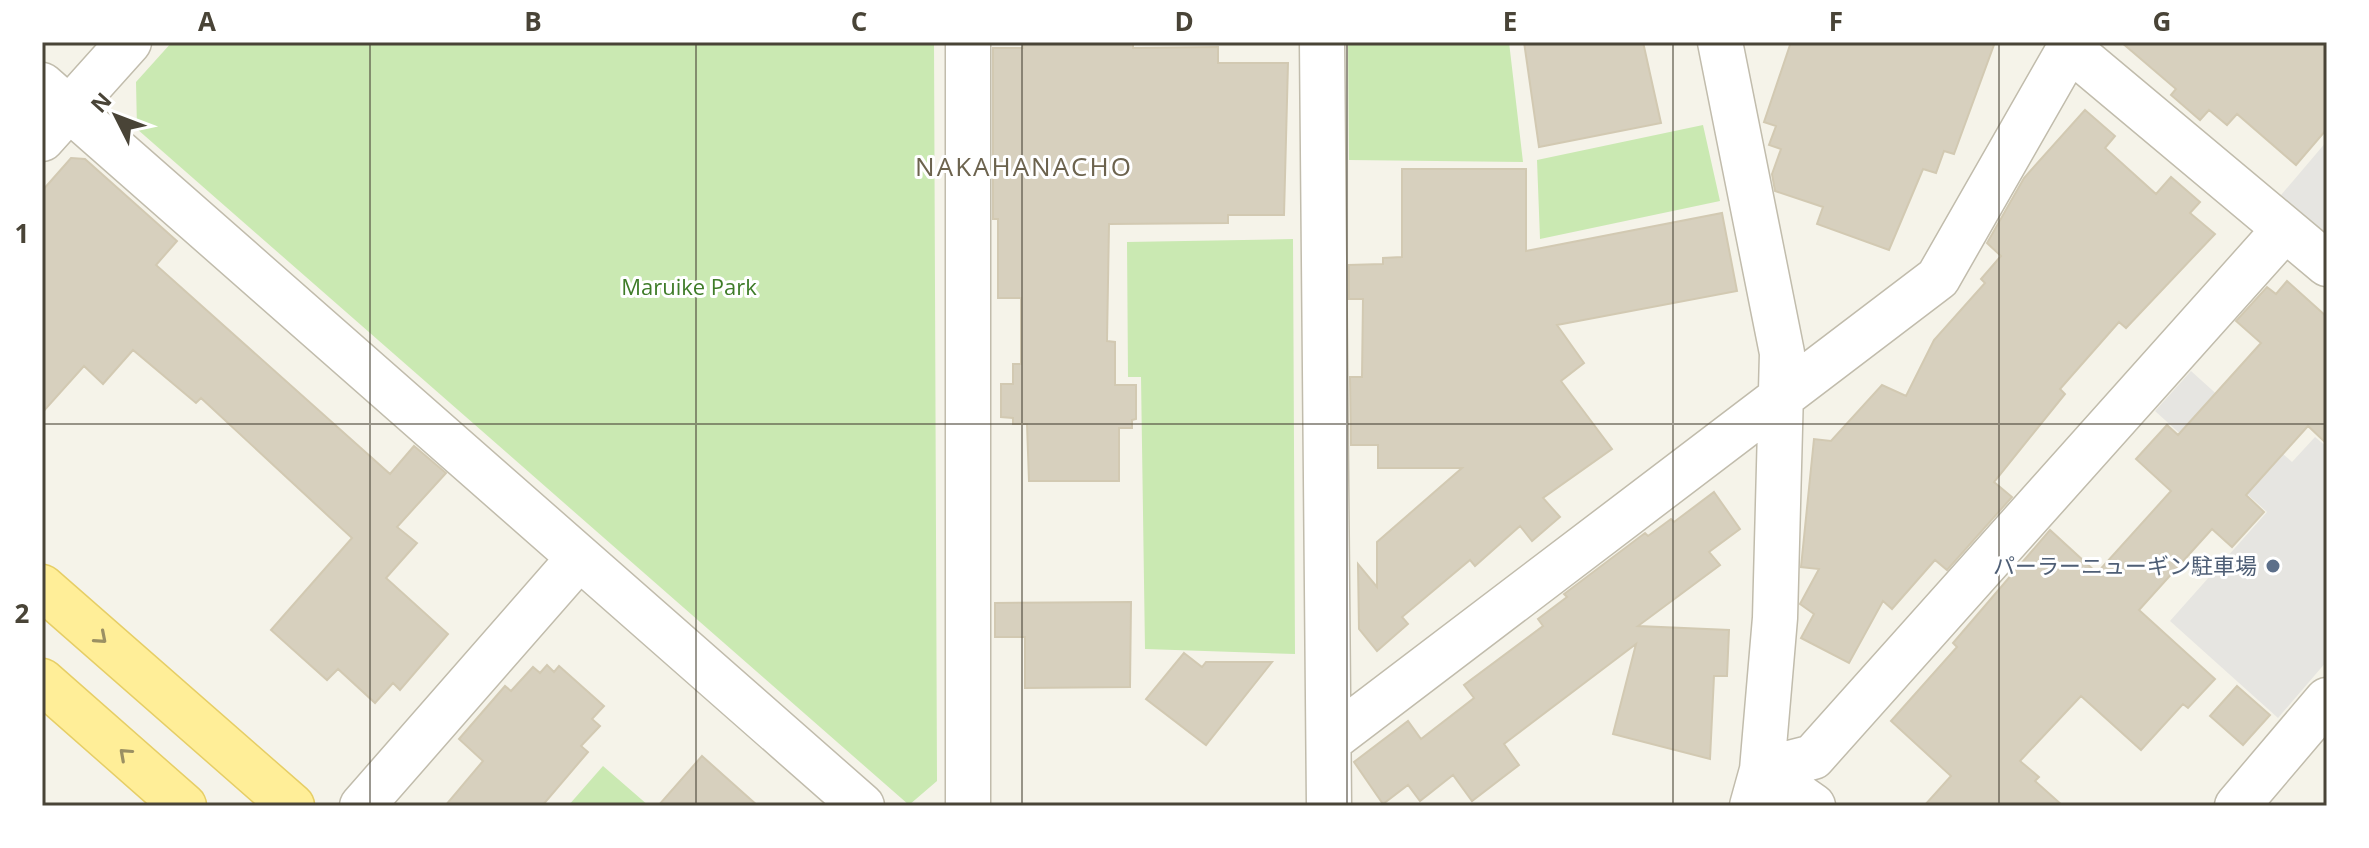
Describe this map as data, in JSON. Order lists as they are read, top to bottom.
{
  "districts": ["NAKAHANACHO"],
  "parks": ["Maruike Park"],
  "places": ["パーラーニューギン駐車場"],
  "north": "top left",
  "grid": {
    "columns": [
      "A",
      "B",
      "C",
      "D",
      "E",
      "F",
      "G"
    ],
    "rows": ["1", "2"]
  }
}
